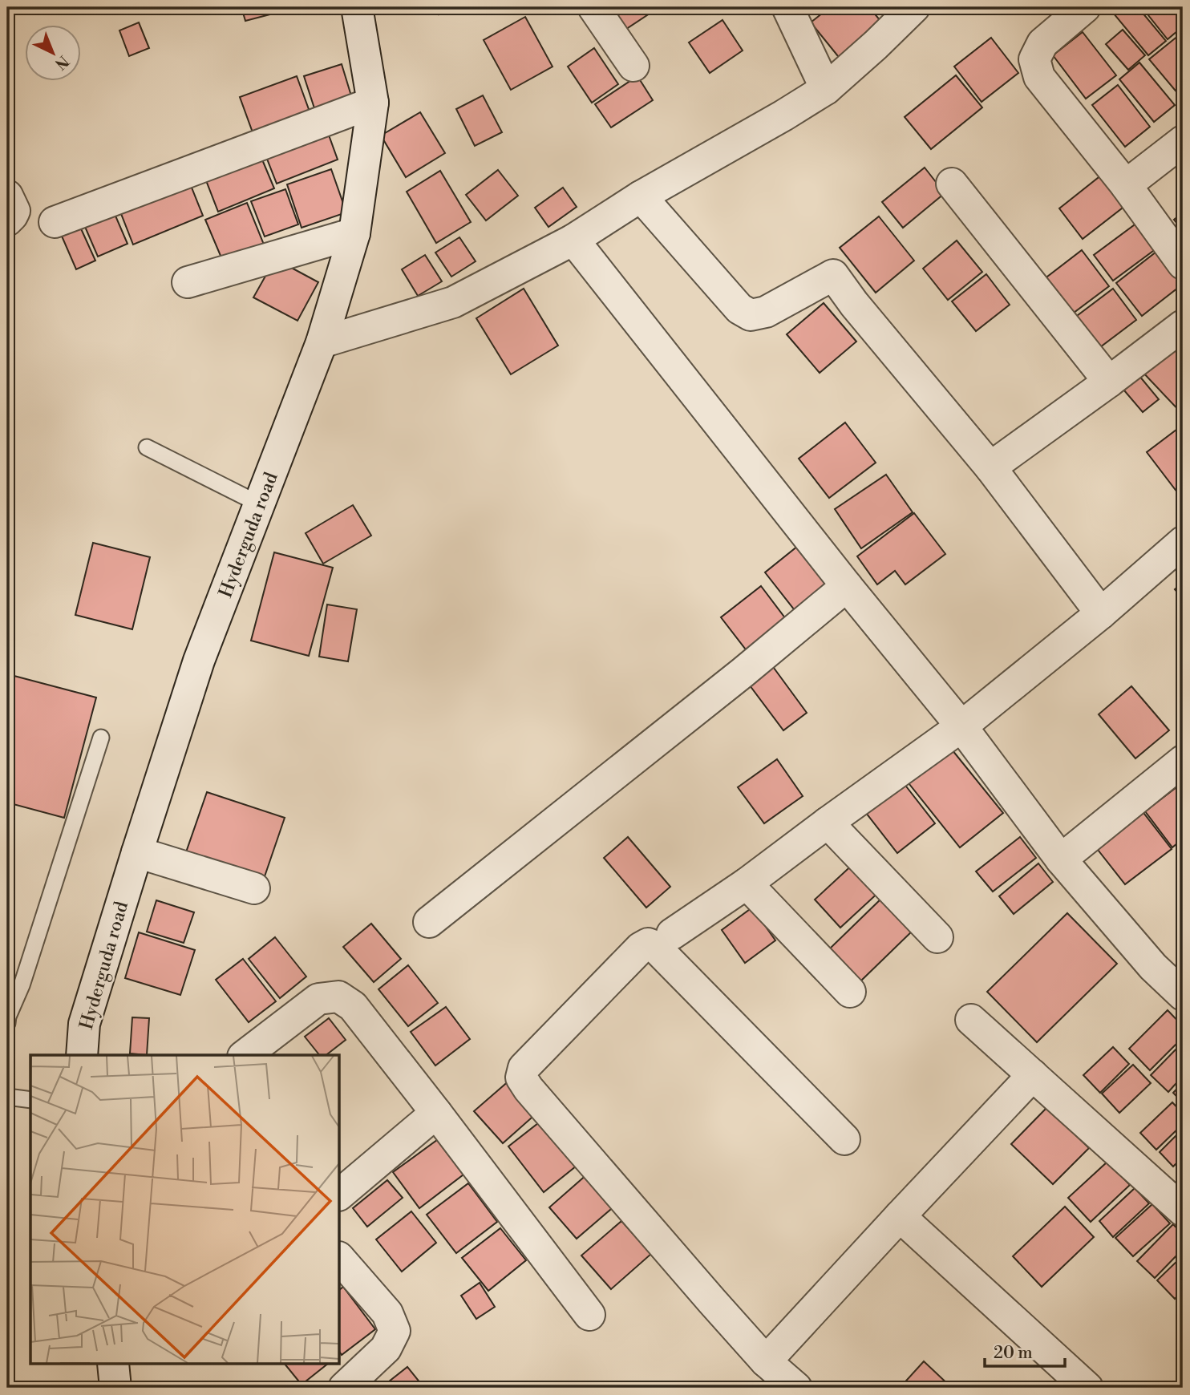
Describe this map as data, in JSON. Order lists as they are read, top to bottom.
{
  "streets": {
    "street": ["Hyderguda road"]
  },
  "scale_bar": "20 m",
  "north": "bottom right"
}
